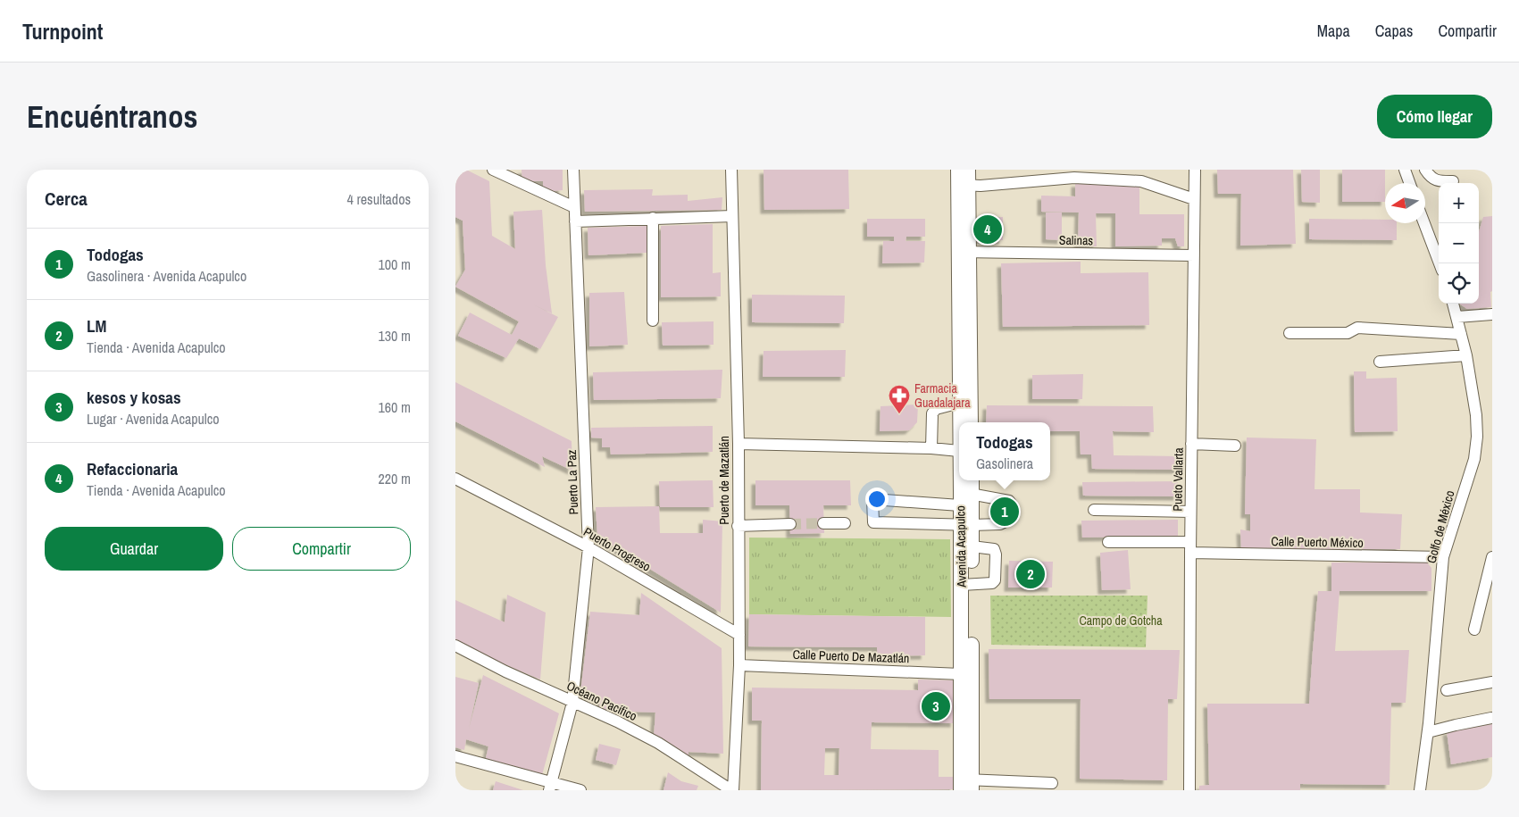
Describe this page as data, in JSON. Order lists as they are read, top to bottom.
{
  "streets": {
    "main road": ["Avenida Acapulco"],
    "street": [
      "Salinas",
      "Pueto Vallarta",
      "Puerto de Mazatlán",
      "Puerto La Paz",
      "Golfo de México",
      "Calle Puerto México",
      "Puerto Progreso",
      "Calle Puerto De Mazatlán",
      "Océano Pacífico"
    ]
  },
  "crossings": [
    ["Salinas", "Pueto Vallarta"],
    ["Salinas", "Avenida Acapulco"],
    ["Pueto Vallarta", "Calle Puerto México"],
    ["Puerto de Mazatlán", "Puerto Progreso"],
    ["Puerto de Mazatlán", "Calle Puerto De Mazatlán"],
    ["Puerto de Mazatlán", "Océano Pacífico"],
    ["Puerto La Paz", "Puerto Progreso"],
    ["Puerto La Paz", "Océano Pacífico"],
    ["Golfo de México", "Calle Puerto México"],
    ["Avenida Acapulco", "Calle Puerto De Mazatlán"]
  ],
  "parks": ["Campo de Gotcha"],
  "places": {
    "pharmacy": ["Farmacia Guadalajara"]
  },
  "north": "left",
  "page": {
    "header": "Turnpoint",
    "nav": ["Mapa", "Capas", "Compartir"],
    "buttons": [
      "Cómo llegar",
      ["Guardar", "Compartir"]
    ],
    "title": "Encuéntranos",
    "heading": ["Cerca", "4 resultados"],
    "map_buttons": ["+", "−"],
    "pins": [
      "4",
      "1",
      "2",
      "3"
    ],
    "list": [
      {
        "mark": "1",
        "name": "Todogas",
        "note": "Gasolinera · Avenida Acapulco",
        "value": "100 m"
      },
      {
        "mark": "2",
        "name": "LM",
        "note": "Tienda · Avenida Acapulco",
        "value": "130 m"
      },
      {
        "mark": "3",
        "name": "kesos y kosas",
        "note": "Lugar · Avenida Acapulco",
        "value": "160 m"
      },
      {
        "mark": "4",
        "name": "Refaccionaria",
        "note": "Tienda · Avenida Acapulco",
        "value": "220 m"
      }
    ],
    "popup": ["Todogas", "Gasolinera"]
  }
}
